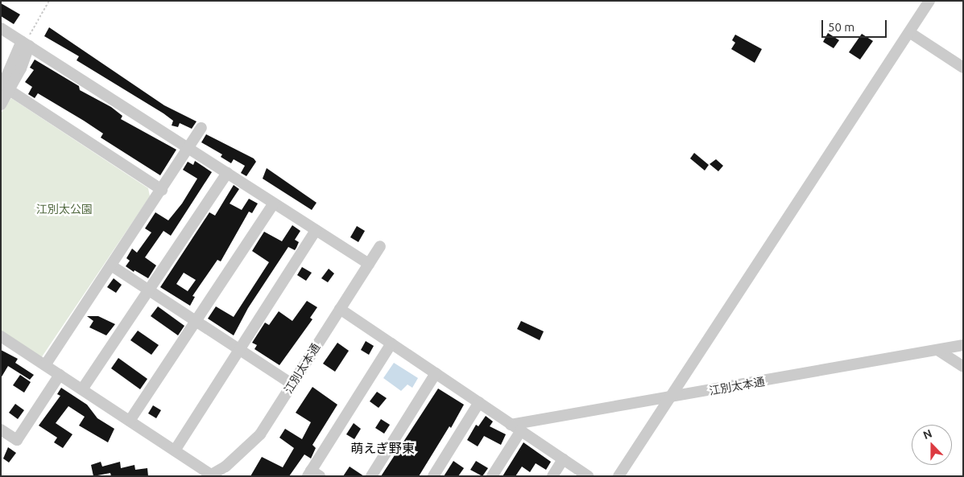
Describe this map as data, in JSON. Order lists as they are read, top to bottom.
{
  "streets": {
    "street": ["江別太本通"]
  },
  "districts": ["萌えぎ野東"],
  "parks": ["江別太公園"],
  "scale_bar": "50 m",
  "north": "top"
}
